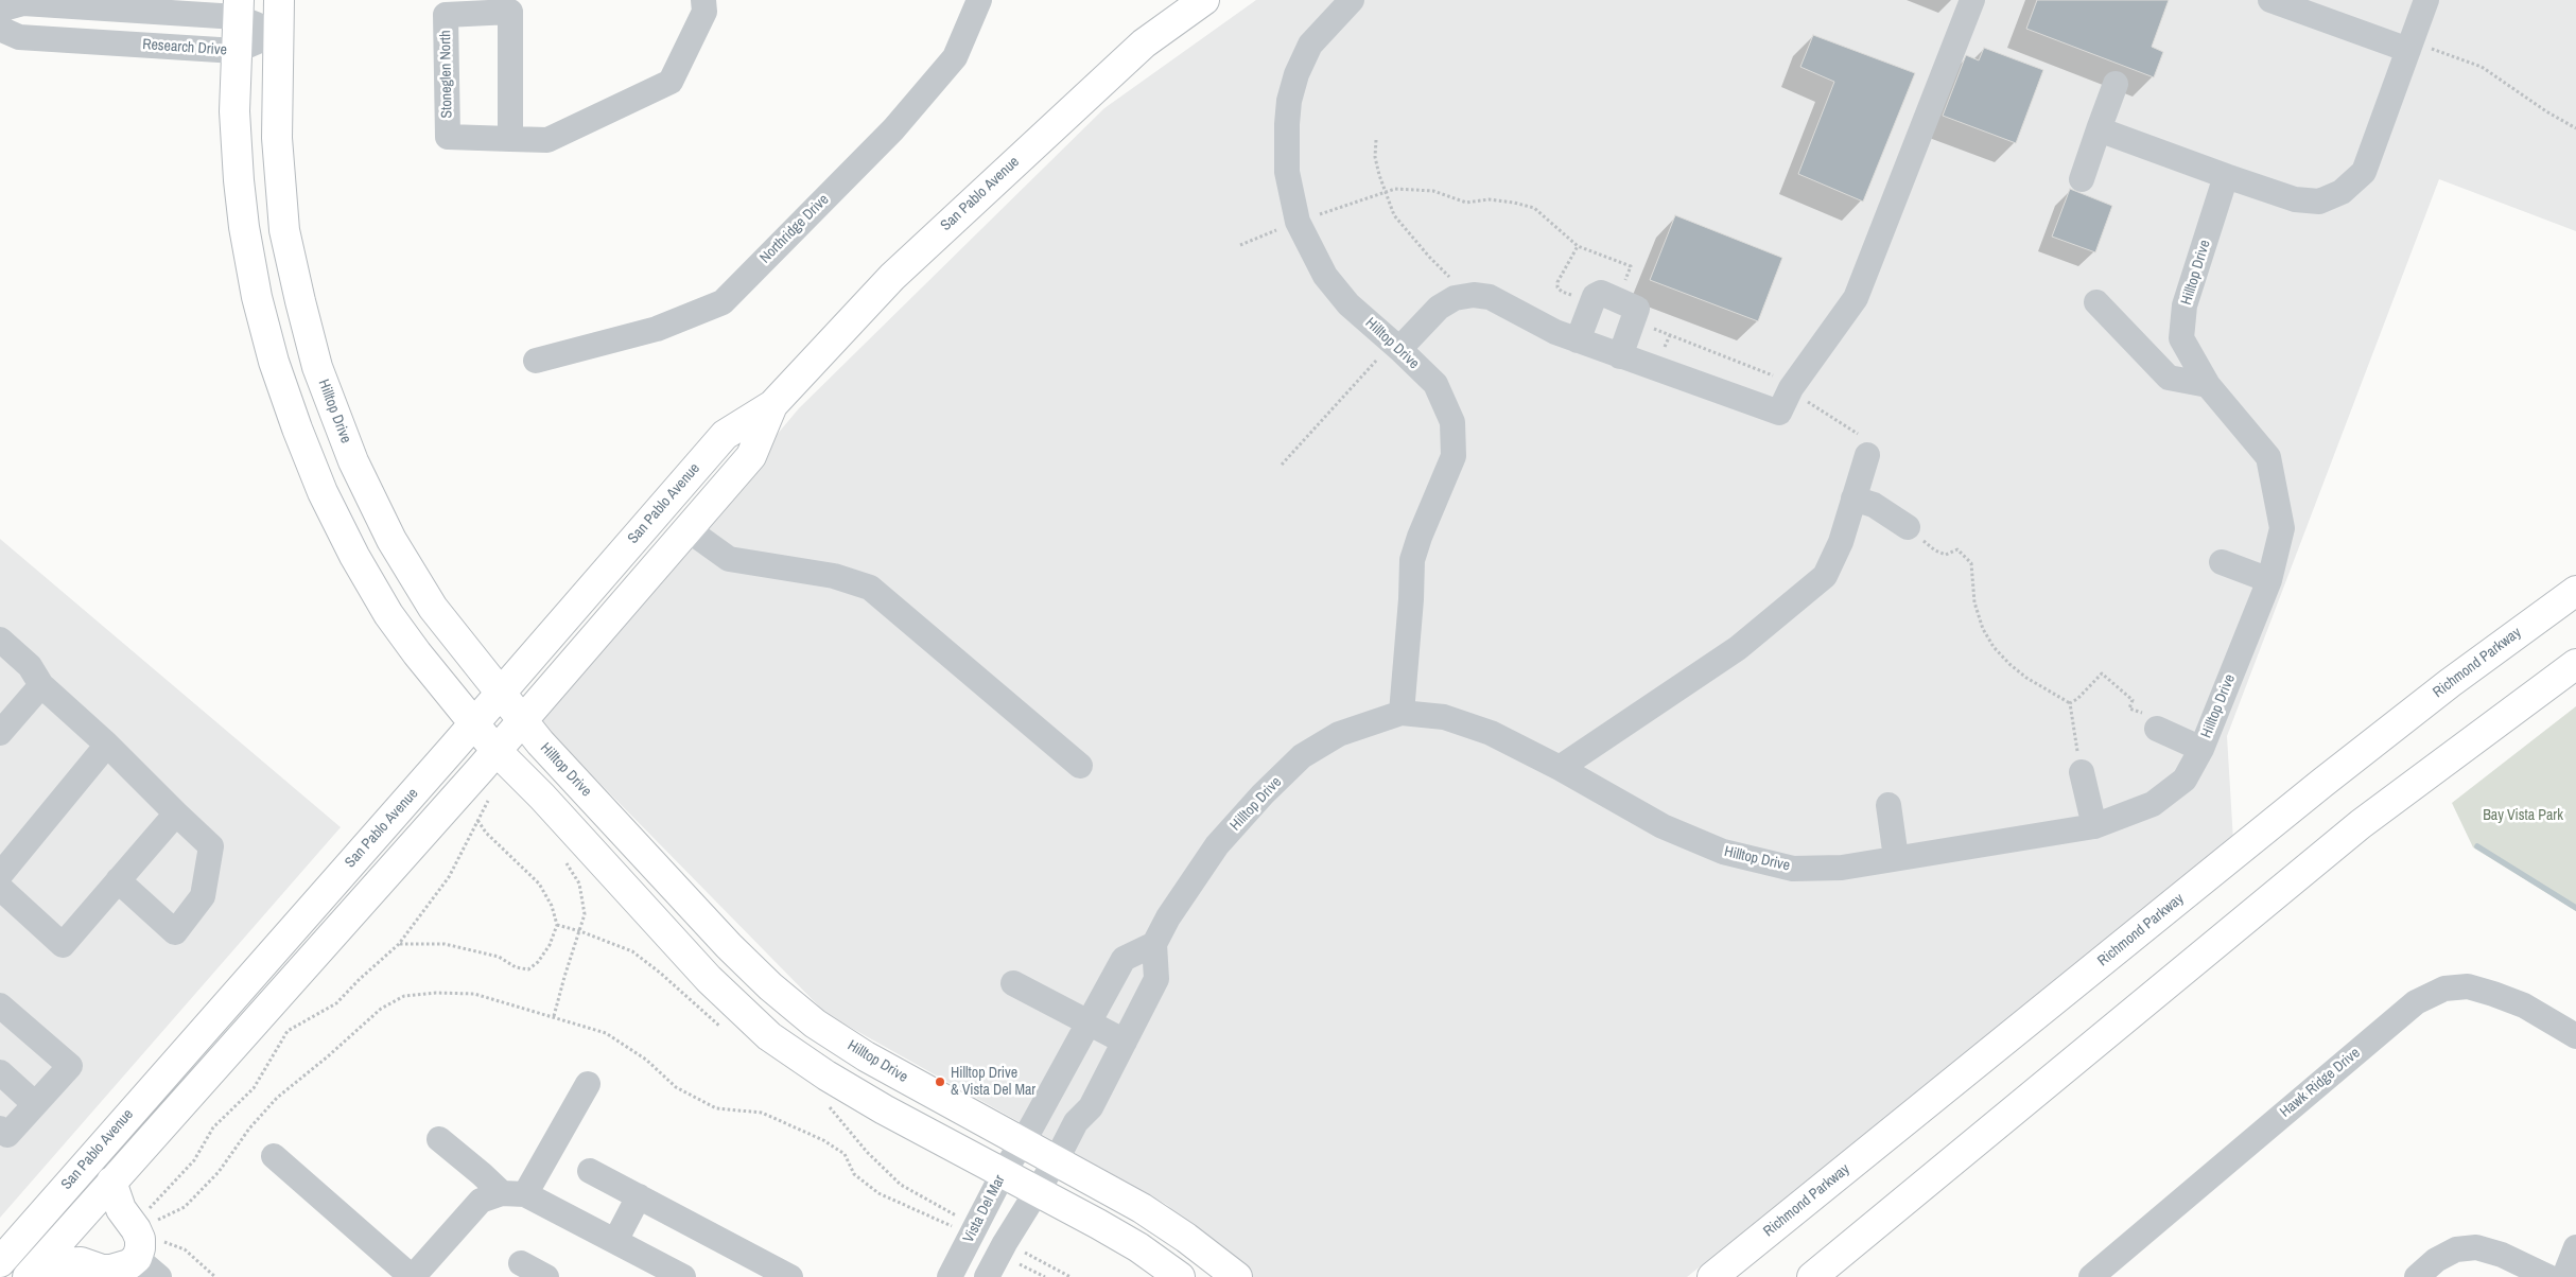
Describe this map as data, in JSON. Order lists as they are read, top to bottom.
{
  "streets": {
    "main road": ["San Pablo Avenue", "Hilltop Drive", "Richmond Parkway"],
    "street": [
      "Research Drive",
      "Stoneglen North",
      "Northridge Drive",
      "Hawk Ridge Drive",
      "Vista Del Mar"
    ]
  },
  "crossings": [
    ["Research Drive", "Hilltop Drive"],
    ["San Pablo Avenue", "Hilltop Drive"],
    ["Hilltop Drive", "Vista Del Mar"]
  ],
  "parks": ["Bay Vista Park"],
  "places": ["Hilltop Drive & Vista Del Mar"]
}
